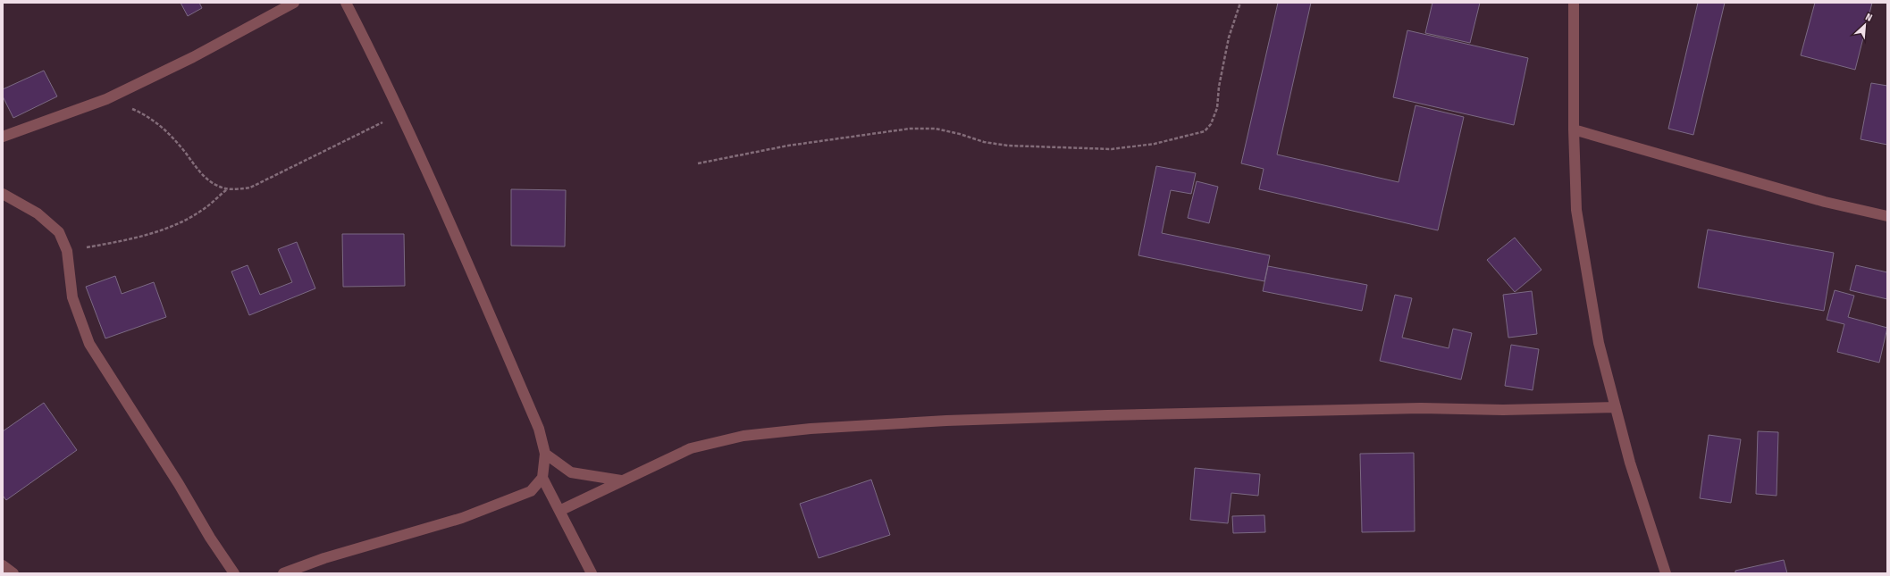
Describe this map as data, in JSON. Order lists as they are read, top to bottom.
{
  "north": "top right"
}
